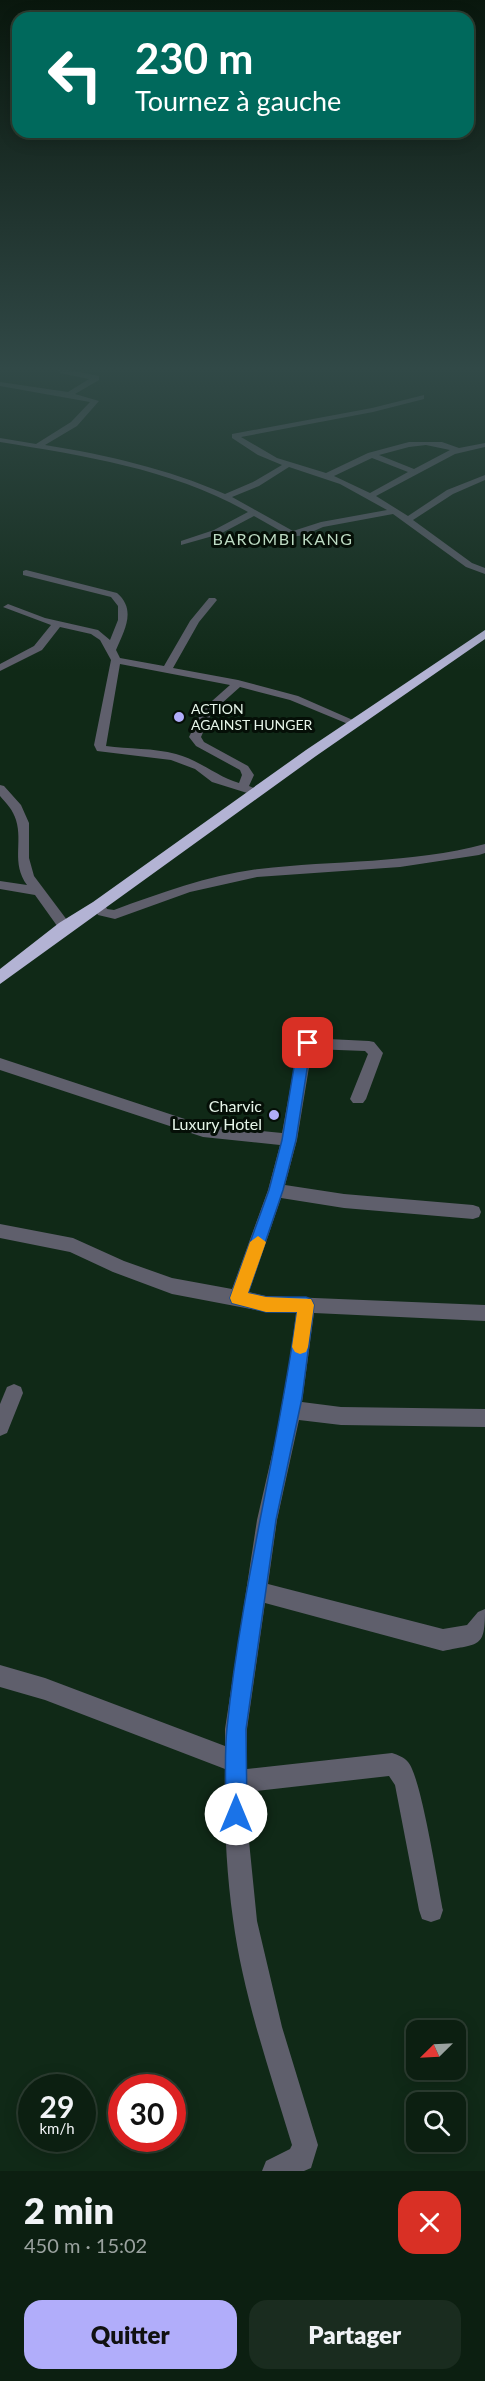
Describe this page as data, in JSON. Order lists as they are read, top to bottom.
{
  "districts": ["BAROMBI KANG"],
  "places": ["ACTION AGAINST HUNGER", "Charvic Luxury Hotel"],
  "north": "bottom left",
  "page": {
    "turn": ["230 m", "Tournez à gauche"],
    "speed": "29 km/h",
    "limit": "30",
    "heading": ["2 min", "450 m · 15:02"],
    "buttons": ["Quitter", "Partager"]
  }
}
